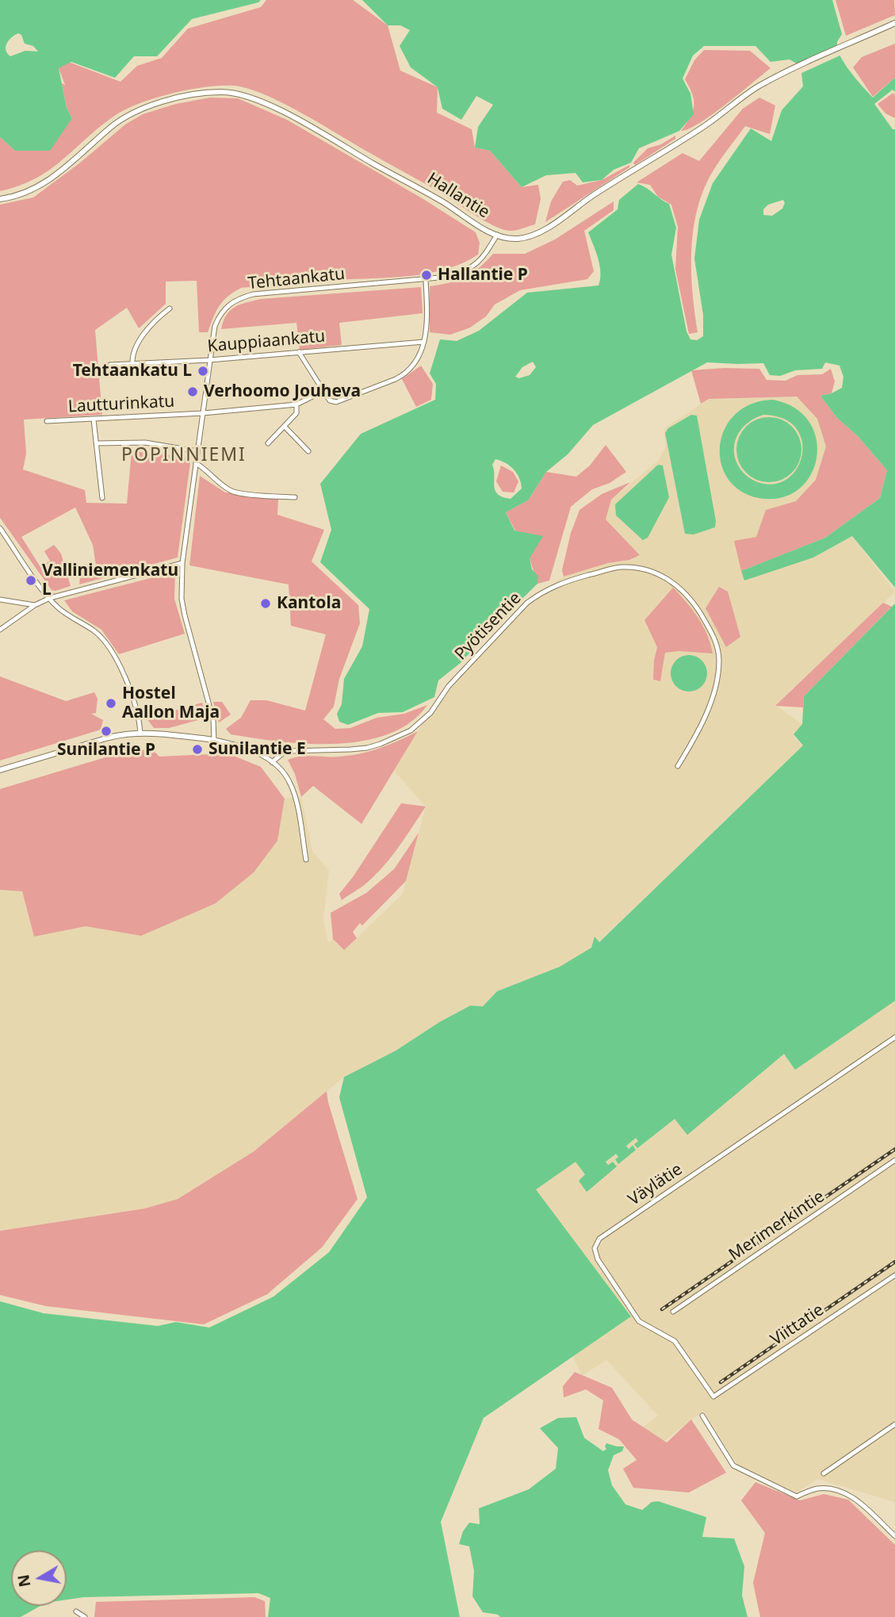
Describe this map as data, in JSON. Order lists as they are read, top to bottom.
{
  "streets": {
    "street": [
      "Hallantie",
      "Tehtaankatu",
      "Kauppiaankatu",
      "Lautturinkatu",
      "Pyötisentie",
      "Väylätie",
      "Merimerkintie",
      "Viittatie"
    ]
  },
  "crossings": [
    ["Hallantie", "Tehtaankatu"],
    ["Tehtaankatu", "Kauppiaankatu"],
    ["Tehtaankatu", "Lautturinkatu"],
    ["Väylätie", "Viittatie"]
  ],
  "districts": ["POPINNIEMI"],
  "places": [
    "Hallantie P",
    "Tehtaankatu L",
    "Verhoomo Jouheva",
    "Valliniemenkatu L",
    "Kantola",
    "Hostel Aallon Maja",
    "Sunilantie P",
    "Sunilantie E"
  ],
  "north": "left"
}
